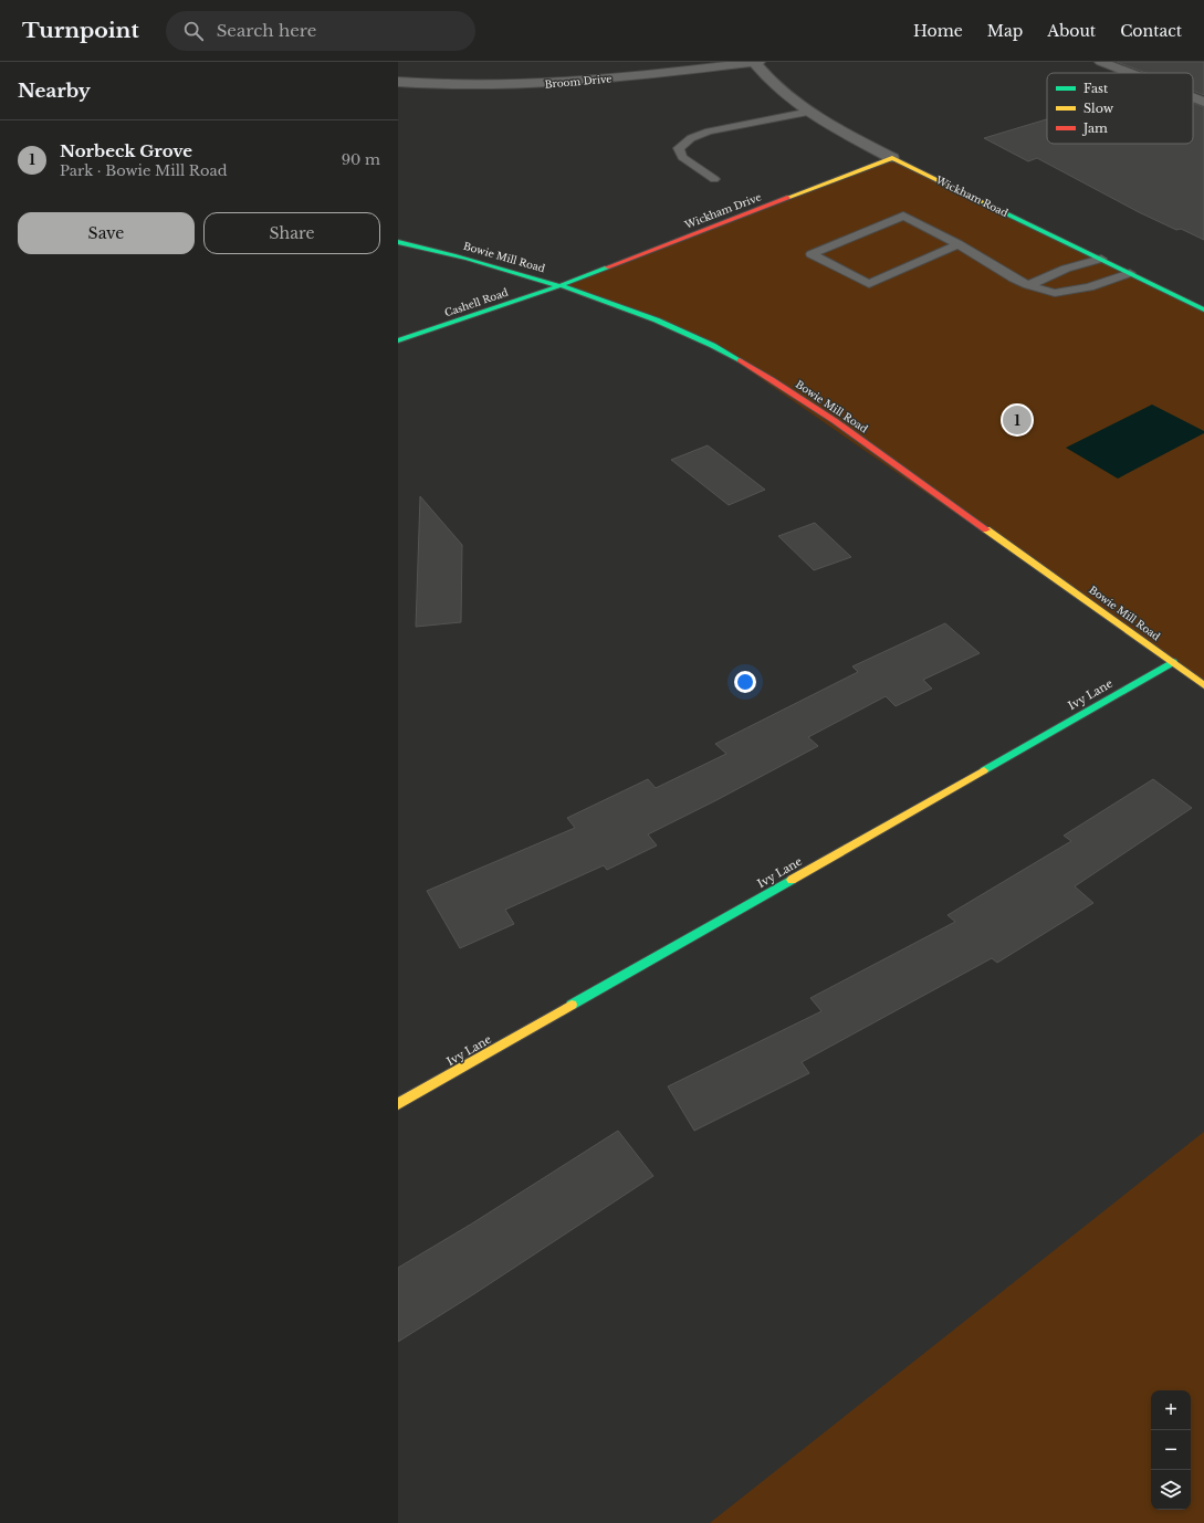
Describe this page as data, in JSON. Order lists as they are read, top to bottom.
{
  "streets": {
    "street": [
      "Broom Drive",
      "Wickham Road",
      "Wickham Drive",
      "Bowie Mill Road",
      "Cashell Road",
      "Ivy Lane"
    ]
  },
  "crossings": [
    ["Broom Drive", "Wickham Road"],
    ["Wickham Road", "Wickham Drive"],
    ["Wickham Drive", "Bowie Mill Road"],
    ["Wickham Drive", "Cashell Road"],
    ["Bowie Mill Road", "Cashell Road"],
    ["Bowie Mill Road", "Ivy Lane"]
  ],
  "legend": ["Fast", "Slow", "Jam"],
  "page": {
    "header": "Turnpoint",
    "search": "Search here",
    "nav": [
      "Home",
      "Map",
      "About",
      "Contact"
    ],
    "heading": "Nearby",
    "list": [
      {
        "mark": "1",
        "name": "Norbeck Grove",
        "note": "Park · Bowie Mill Road",
        "value": "90 m"
      }
    ],
    "buttons": ["Save", "Share"],
    "pins": "1",
    "map_buttons": ["+", "−"]
  }
}
